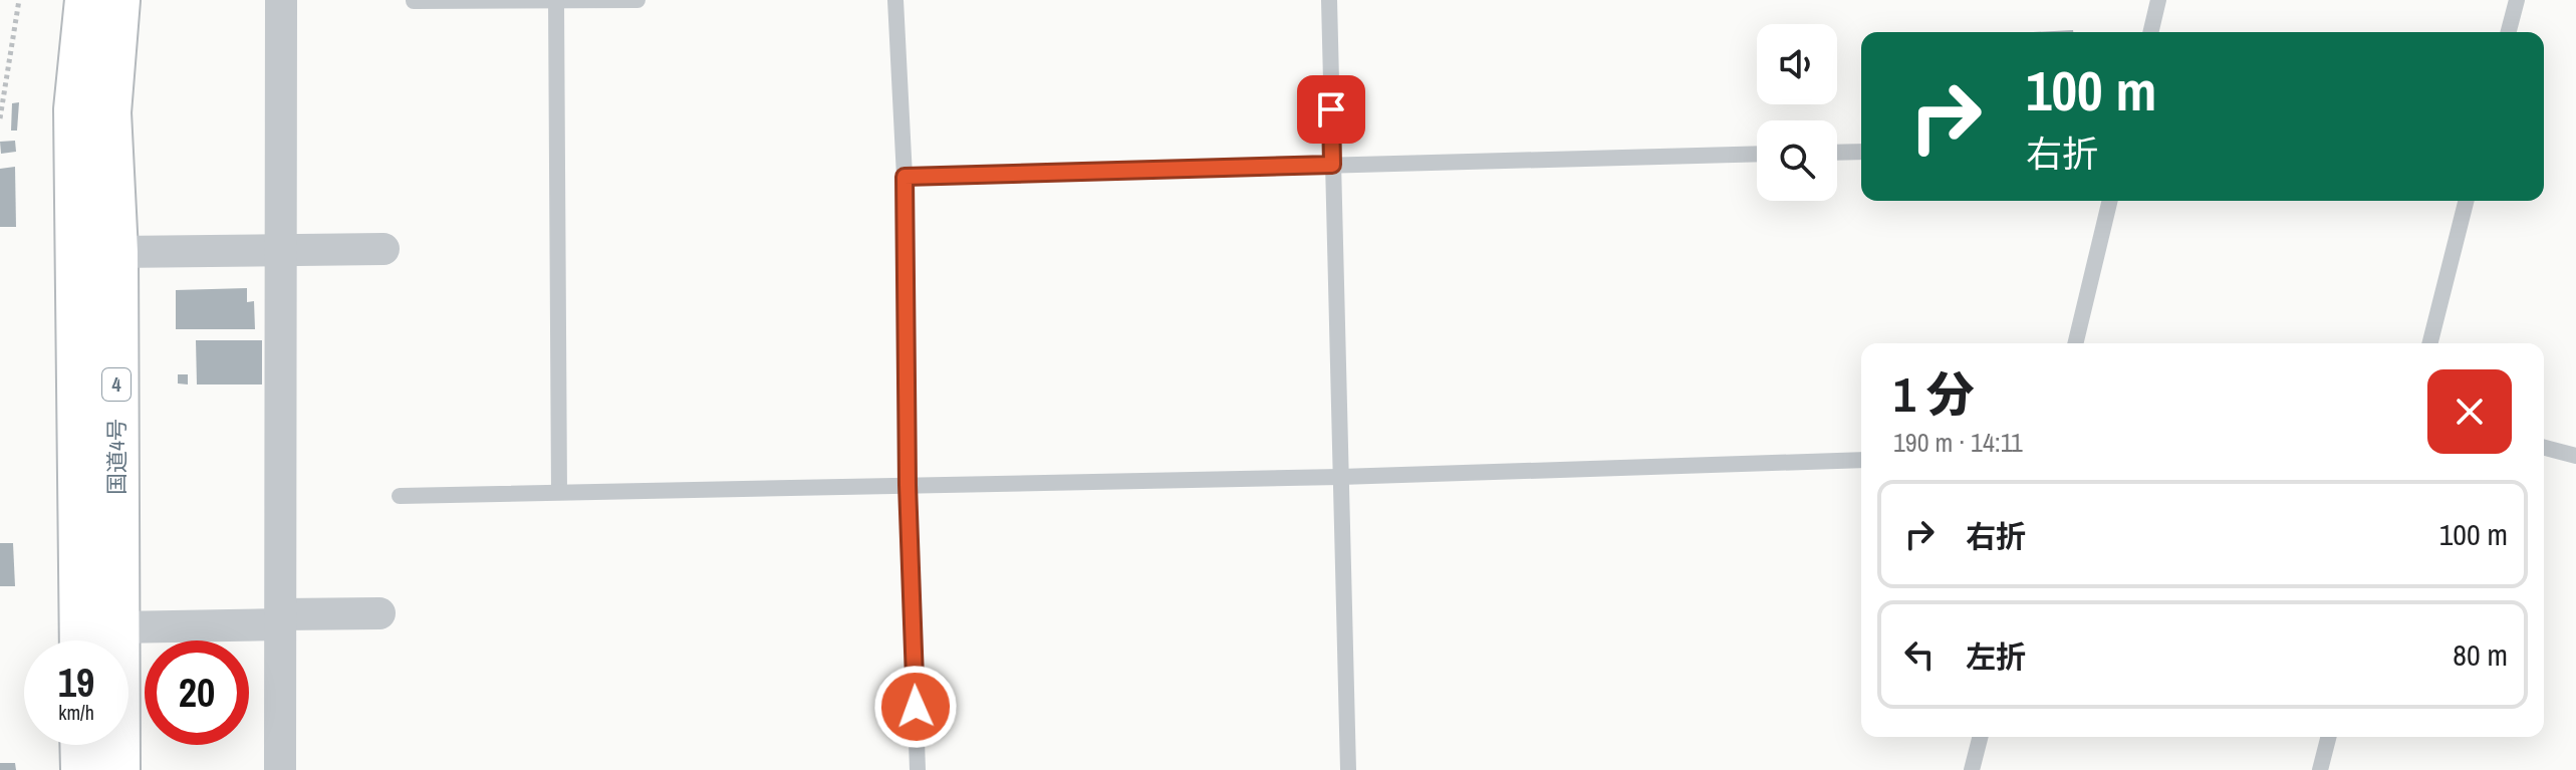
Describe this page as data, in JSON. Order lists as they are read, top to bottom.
{
  "streets": {
    "highway": ["4", "国道4号"]
  },
  "page": {
    "turn": ["100 m", "右折"],
    "heading": ["1 分", "190 m · 14:11"],
    "list": [
      {
        "name": "右折",
        "value": "100 m"
      },
      {
        "name": "左折",
        "value": "80 m"
      }
    ],
    "speed": "19 km/h",
    "limit": "20"
  }
}
